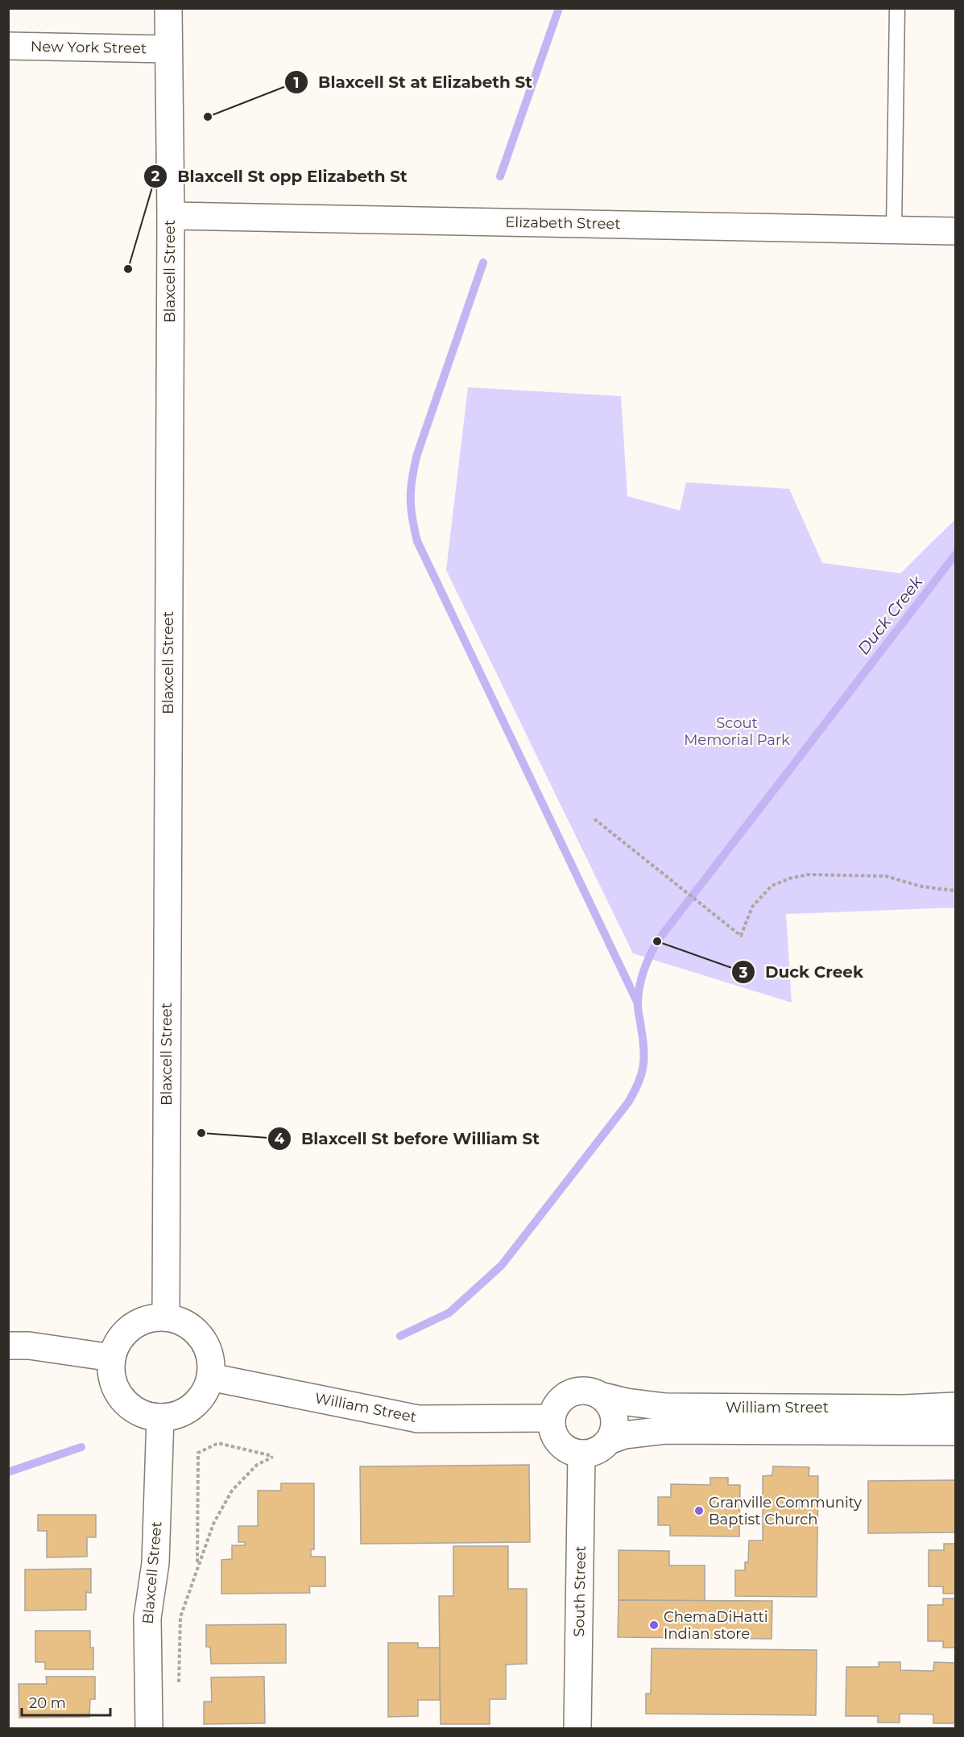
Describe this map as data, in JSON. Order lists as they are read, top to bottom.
{
  "streets": {
    "street": [
      "New York Street",
      "Elizabeth Street",
      "Blaxcell Street",
      "William Street",
      "South Street"
    ]
  },
  "crossings": [
    ["New York Street", "Blaxcell Street"],
    ["Elizabeth Street", "Blaxcell Street"],
    ["Blaxcell Street", "William Street"],
    ["William Street", "South Street"]
  ],
  "water": ["Duck Creek"],
  "parks": ["Scout Memorial Park"],
  "places": [
    "Blaxcell St at Elizabeth St",
    "Blaxcell St opp Elizabeth St",
    "Duck Creek",
    "Blaxcell St before William St",
    "Granville Community Baptist Church",
    "ChemaDiHatti Indian store"
  ],
  "scale_bar": "20 m"
}
